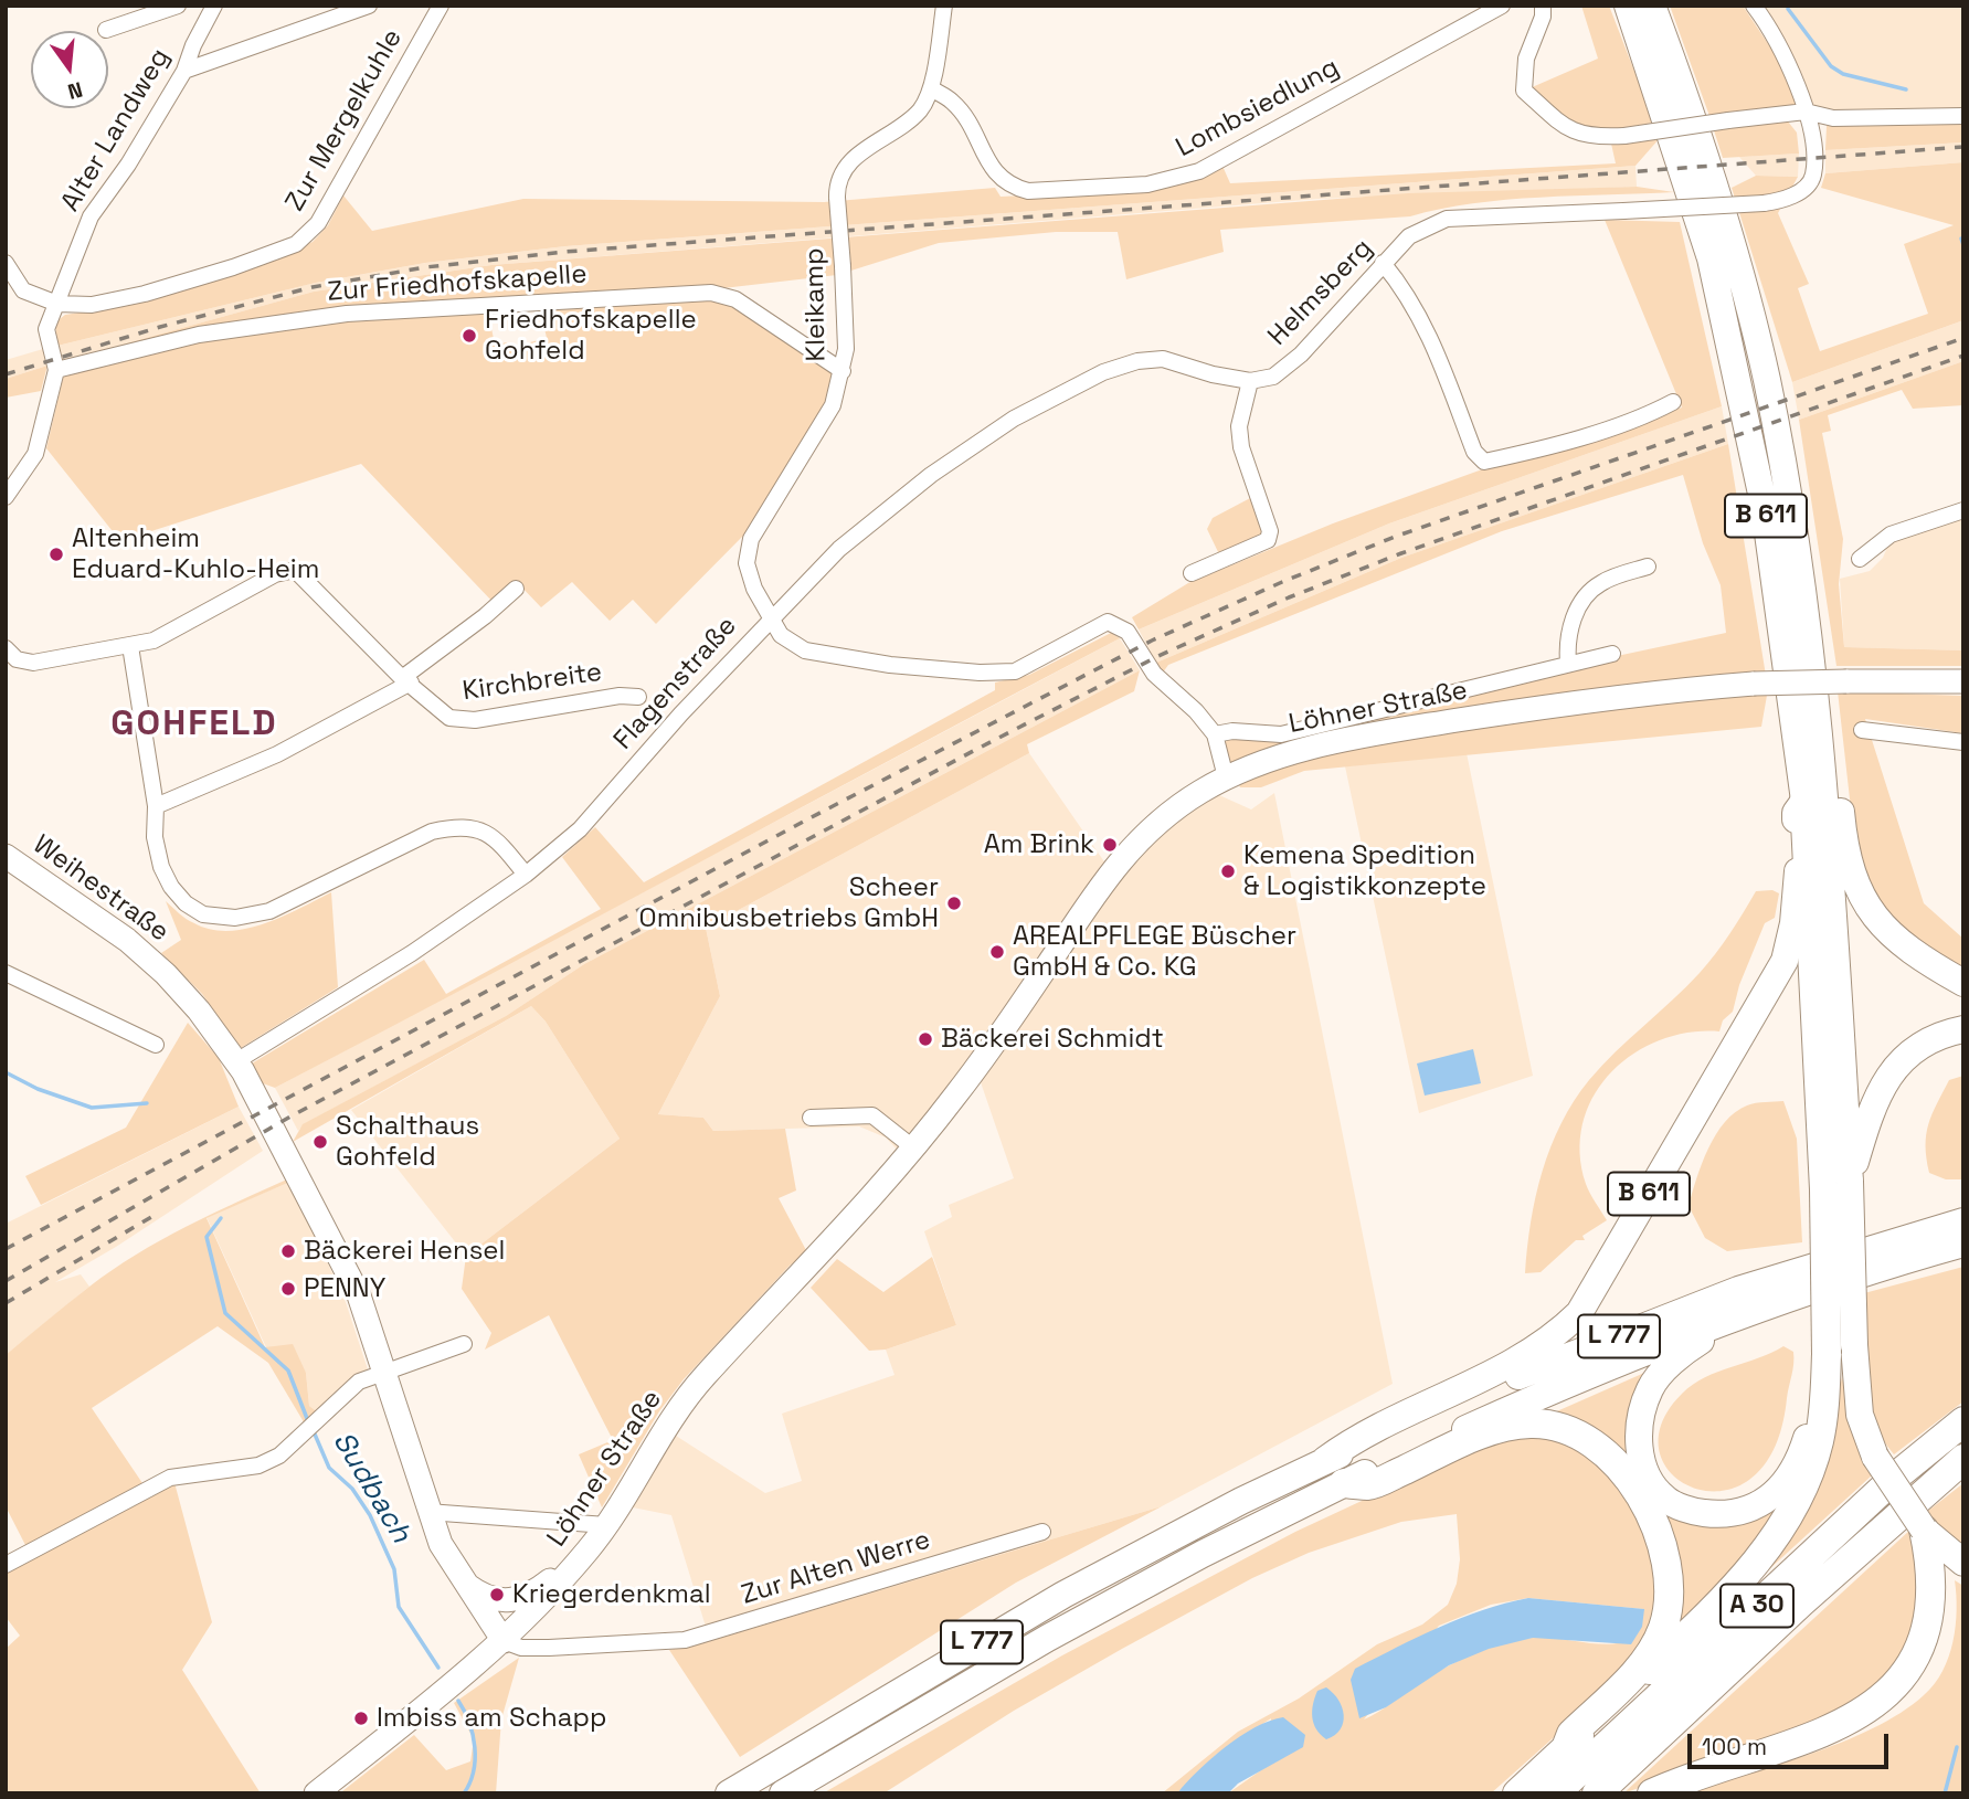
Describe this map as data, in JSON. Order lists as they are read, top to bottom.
{
  "streets": {
    "highway": ["B 611", "L 777", "A 30"],
    "main road": ["Löhner Straße", "Weihestraße"],
    "street": [
      "Lombsiedlung",
      "Zur Mergelkuhle",
      "Alter Landweg",
      "Zur Friedhofskapelle",
      "Helmsberg",
      "Kleikamp",
      "Kirchbreite",
      "Flagenstraße",
      "Zur Alten Werre"
    ]
  },
  "crossings": [
    ["Lombsiedlung", "Kleikamp"],
    ["Zur Mergelkuhle", "Alter Landweg"],
    ["Alter Landweg", "Zur Friedhofskapelle"],
    ["Zur Friedhofskapelle", "Kleikamp"],
    ["Kleikamp", "Flagenstraße"],
    ["B 611", "L 777"],
    ["Flagenstraße", "Löhner Straße"],
    ["Flagenstraße", "Weihestraße"],
    ["Löhner Straße", "Weihestraße"],
    ["Löhner Straße", "Zur Alten Werre"],
    ["Weihestraße", "Zur Alten Werre"]
  ],
  "districts": ["GOHFELD"],
  "water": ["Sudbach"],
  "places": [
    "Friedhofskapelle Gohfeld",
    "Altenheim Eduard-Kuhlo-Heim",
    "Am Brink",
    "Kemena Spedition & Logistikkonzepte",
    "Scheer Omnibusbetriebs GmbH",
    "AREALPFLEGE Büscher GmbH & Co. KG",
    "Bäckerei Schmidt",
    "Schalthaus Gohfeld",
    "Bäckerei Hensel",
    "PENNY",
    "Kriegerdenkmal",
    "Imbiss am Schapp"
  ],
  "scale_bar": "100 m",
  "north": "bottom"
}
